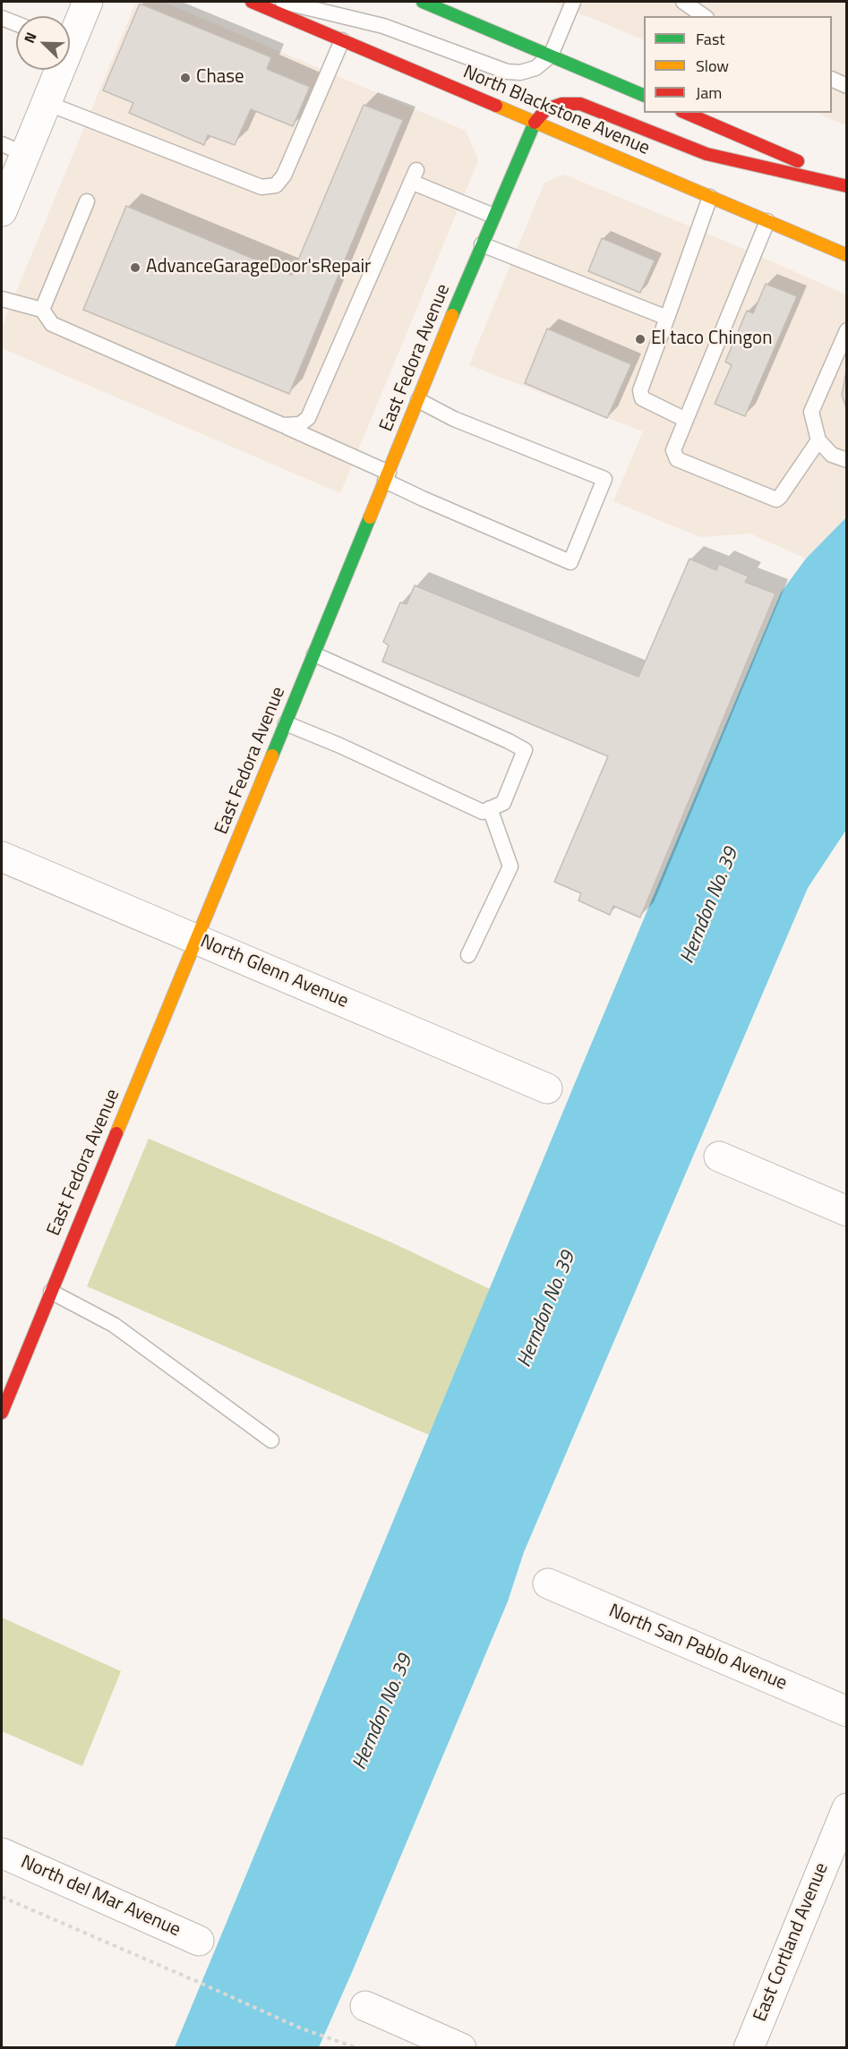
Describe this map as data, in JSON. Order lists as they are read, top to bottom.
{
  "streets": {
    "main road": ["North Blackstone Avenue", "East Fedora Avenue"],
    "street": [
      "North Glenn Avenue",
      "North San Pablo Avenue",
      "North del Mar Avenue",
      "East Cortland Avenue"
    ]
  },
  "crossings": [
    ["North Blackstone Avenue", "East Fedora Avenue"],
    ["East Fedora Avenue", "North Glenn Avenue"]
  ],
  "water": ["Herndon No. 39"],
  "places": ["Chase", "AdvanceGarageDoor'sRepair", "El taco Chingon"],
  "legend": ["Fast", "Slow", "Jam"],
  "north": "top left"
}
